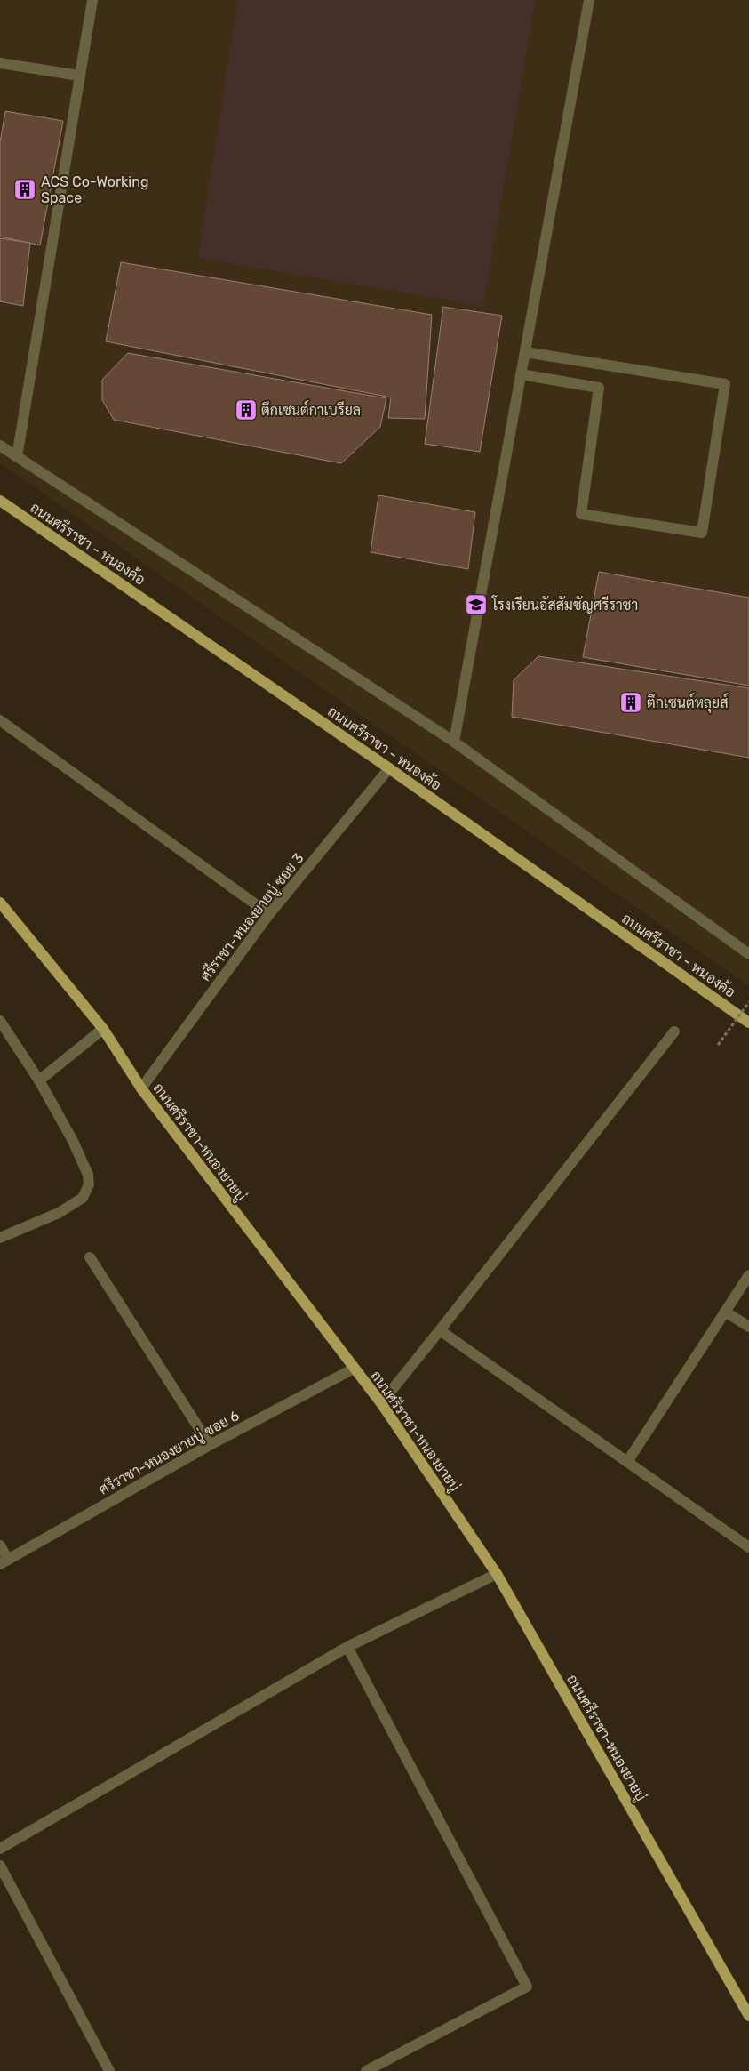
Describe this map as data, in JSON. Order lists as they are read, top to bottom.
{
  "streets": {
    "main road": ["ถนนศรีราชา - หนองค้อ", "ถนนศรีราชา-หนองยายบู่"],
    "street": ["ศรีราชา-หนองยายบู่ ซอย 3", "ศรีราชา-หนองยายบู่ ซอย 6"]
  },
  "crossings": [
    ["ถนนศรีราชา - หนองค้อ", "ศรีราชา-หนองยายบู่ ซอย 3"],
    ["ศรีราชา-หนองยายบู่ ซอย 3", "ถนนศรีราชา-หนองยายบู่"],
    ["ถนนศรีราชา-หนองยายบู่", "ศรีราชา-หนองยายบู่ ซอย 6"]
  ],
  "places": {
    "building": ["ACS Co-Working Space", "ตึกเซนต์กาเบรียล", "ตึกเซนต์หลุยส์"],
    "school or university": ["โรงเรียนอัสสัมชัญศรีราชา"]
  }
}
